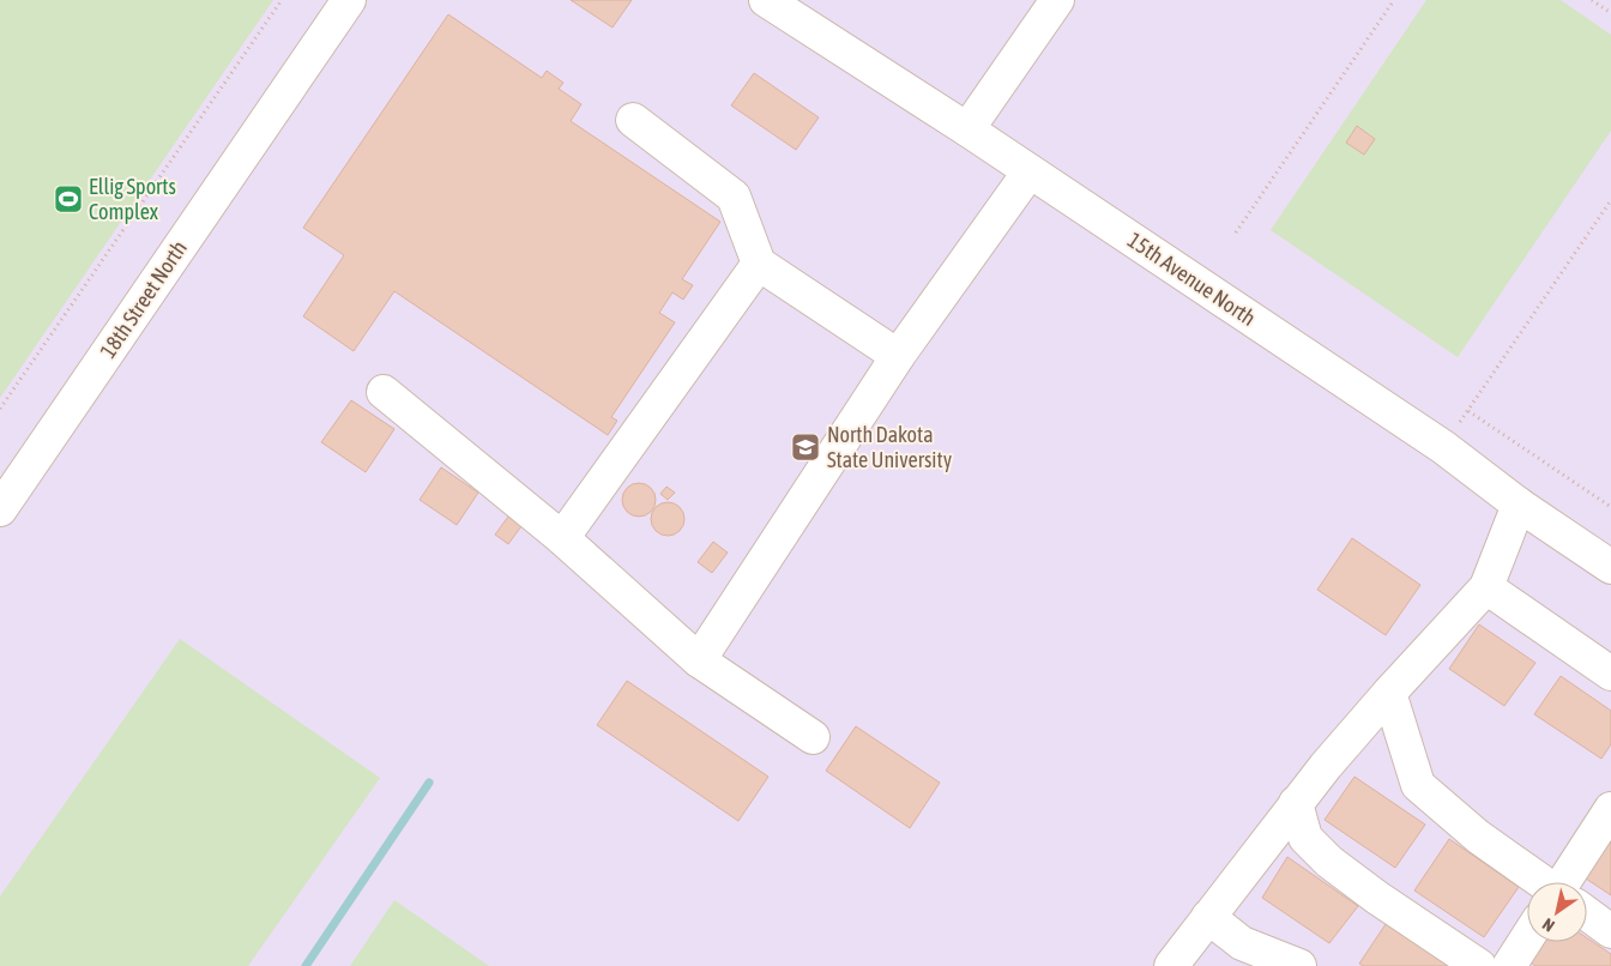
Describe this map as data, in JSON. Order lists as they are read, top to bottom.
{
  "streets": {
    "street": ["15th Avenue North", "18th Street North"]
  },
  "places": {
    "sports": ["Ellig Sports Complex"],
    "school or university": ["North Dakota State University"]
  },
  "north": "bottom left"
}
